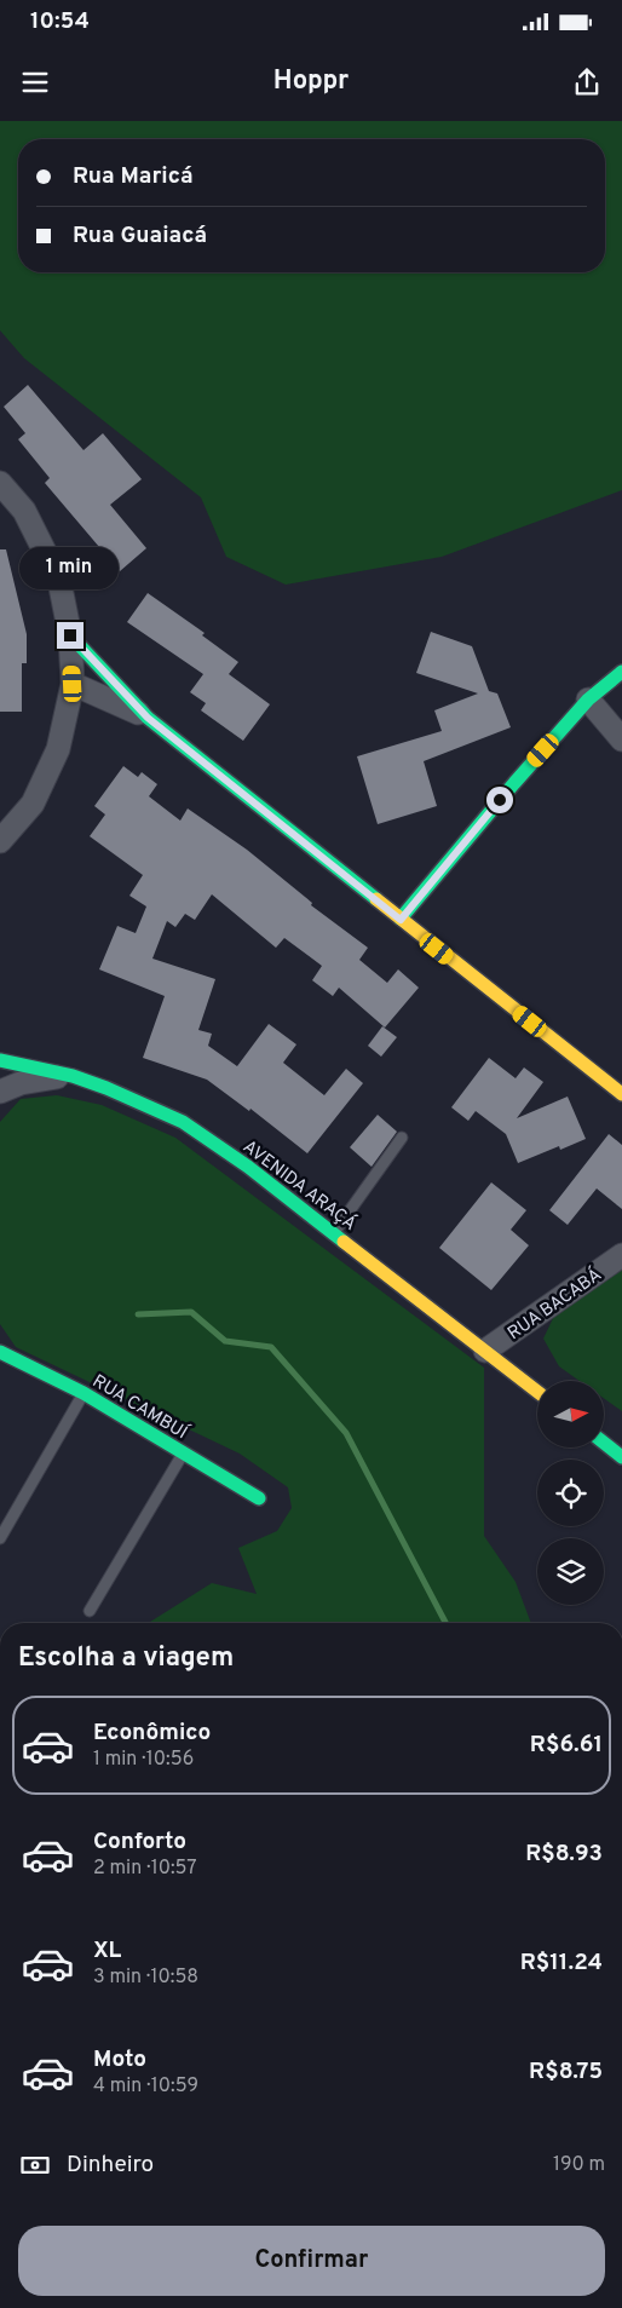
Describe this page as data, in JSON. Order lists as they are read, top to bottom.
{
  "streets": {
    "street": ["AVENIDA ARAÇÁ", "RUA BACABÁ", "RUA CAMBUÍ"]
  },
  "crossings": [
    ["AVENIDA ARAÇÁ", "RUA BACABÁ"]
  ],
  "north": "right",
  "page": {
    "status": "10:54",
    "header": "Hoppr",
    "banner": ["Rua Maricá", "Rua Guaiacá"],
    "bubble": "1 min",
    "heading": "Escolha a viagem",
    "list": [
      {
        "name": "Econômico",
        "note": "1 min · 10:56",
        "value": "R$6.61"
      },
      {
        "name": "Conforto",
        "note": "2 min · 10:57",
        "value": "R$8.93"
      },
      {
        "name": "XL",
        "note": "3 min · 10:58",
        "value": "R$11.24"
      },
      {
        "name": "Moto",
        "note": "4 min · 10:59",
        "value": "R$8.75"
      }
    ],
    "pay": ["Dinheiro", "190 m"],
    "buttons": "Confirmar"
  }
}
